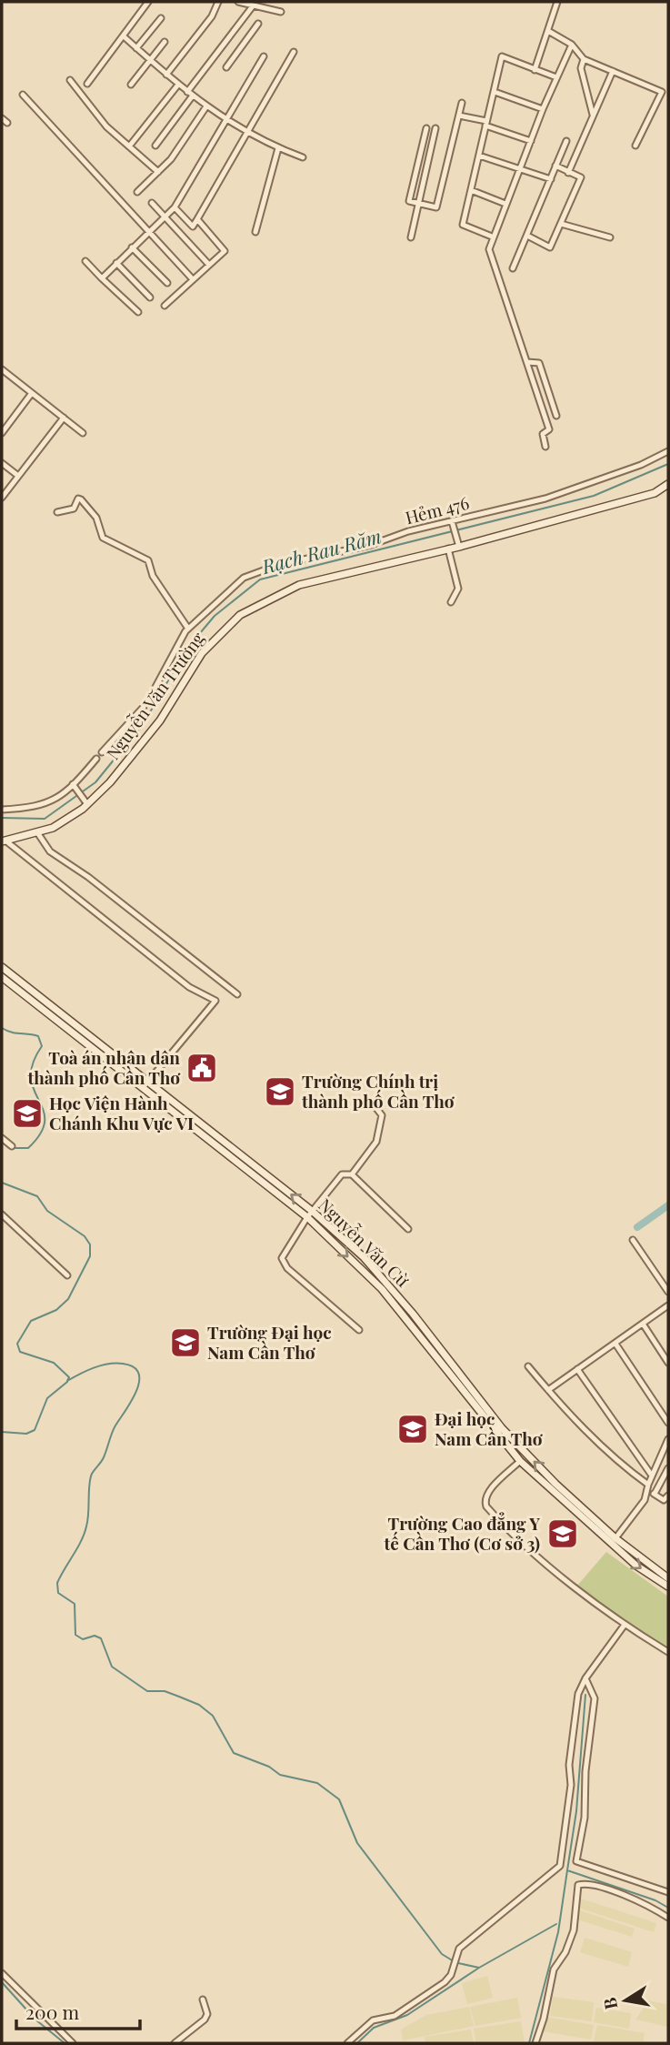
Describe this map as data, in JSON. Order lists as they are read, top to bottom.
{
  "streets": {
    "main road": ["Nguyễn Văn Trường", "Nguyễn Văn Cừ"],
    "street": ["Hẻm 476"]
  },
  "water": ["Rạch Rau Răm"],
  "places": {
    "public building": ["Toà án nhân dân thành phố Cần Thơ"],
    "school or university": [
      "Trường Chính trị thành phố Cần Thơ",
      "Học Viện Hành Chánh Khu Vực VI",
      "Trường Đại học Nam Cần Thơ",
      "Đại học Nam Cần Thơ",
      "Trường Cao đẳng Y tế Cần Thơ (Cơ sở 3)"
    ]
  },
  "scale_bar": "200 m",
  "north": "left"
}
